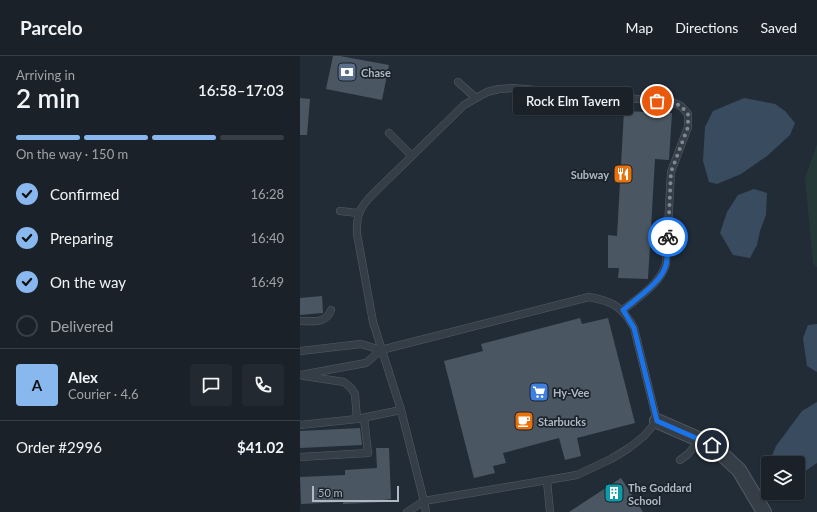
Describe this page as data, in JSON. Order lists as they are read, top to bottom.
{
  "places": {
    "bank": ["Chase"],
    "other": ["Rock Elm Tavern"],
    "restaurant": ["Subway"],
    "supermarket": ["Hy-Vee"],
    "cafe": ["Starbucks"],
    "building": ["The Goddard School"]
  },
  "scale_bar": "50 m",
  "page": {
    "header": "Parcelo",
    "nav": ["Map", "Directions", "Saved"],
    "heading": ["2 min", "Arriving in", "16:58–17:03"],
    "panel": [
      "Alex",
      "Courier · 4.6",
      "Order #2996",
      "$41.02"
    ],
    "bubble": "Rock Elm Tavern",
    "bar": "On the way · 150 m",
    "list": [
      ["Confirmed", "16:28"],
      ["Preparing", "16:40"],
      ["On the way", "16:49"],
      "Delivered"
    ],
    "round": "A",
    "scale": "50 m"
  }
}
